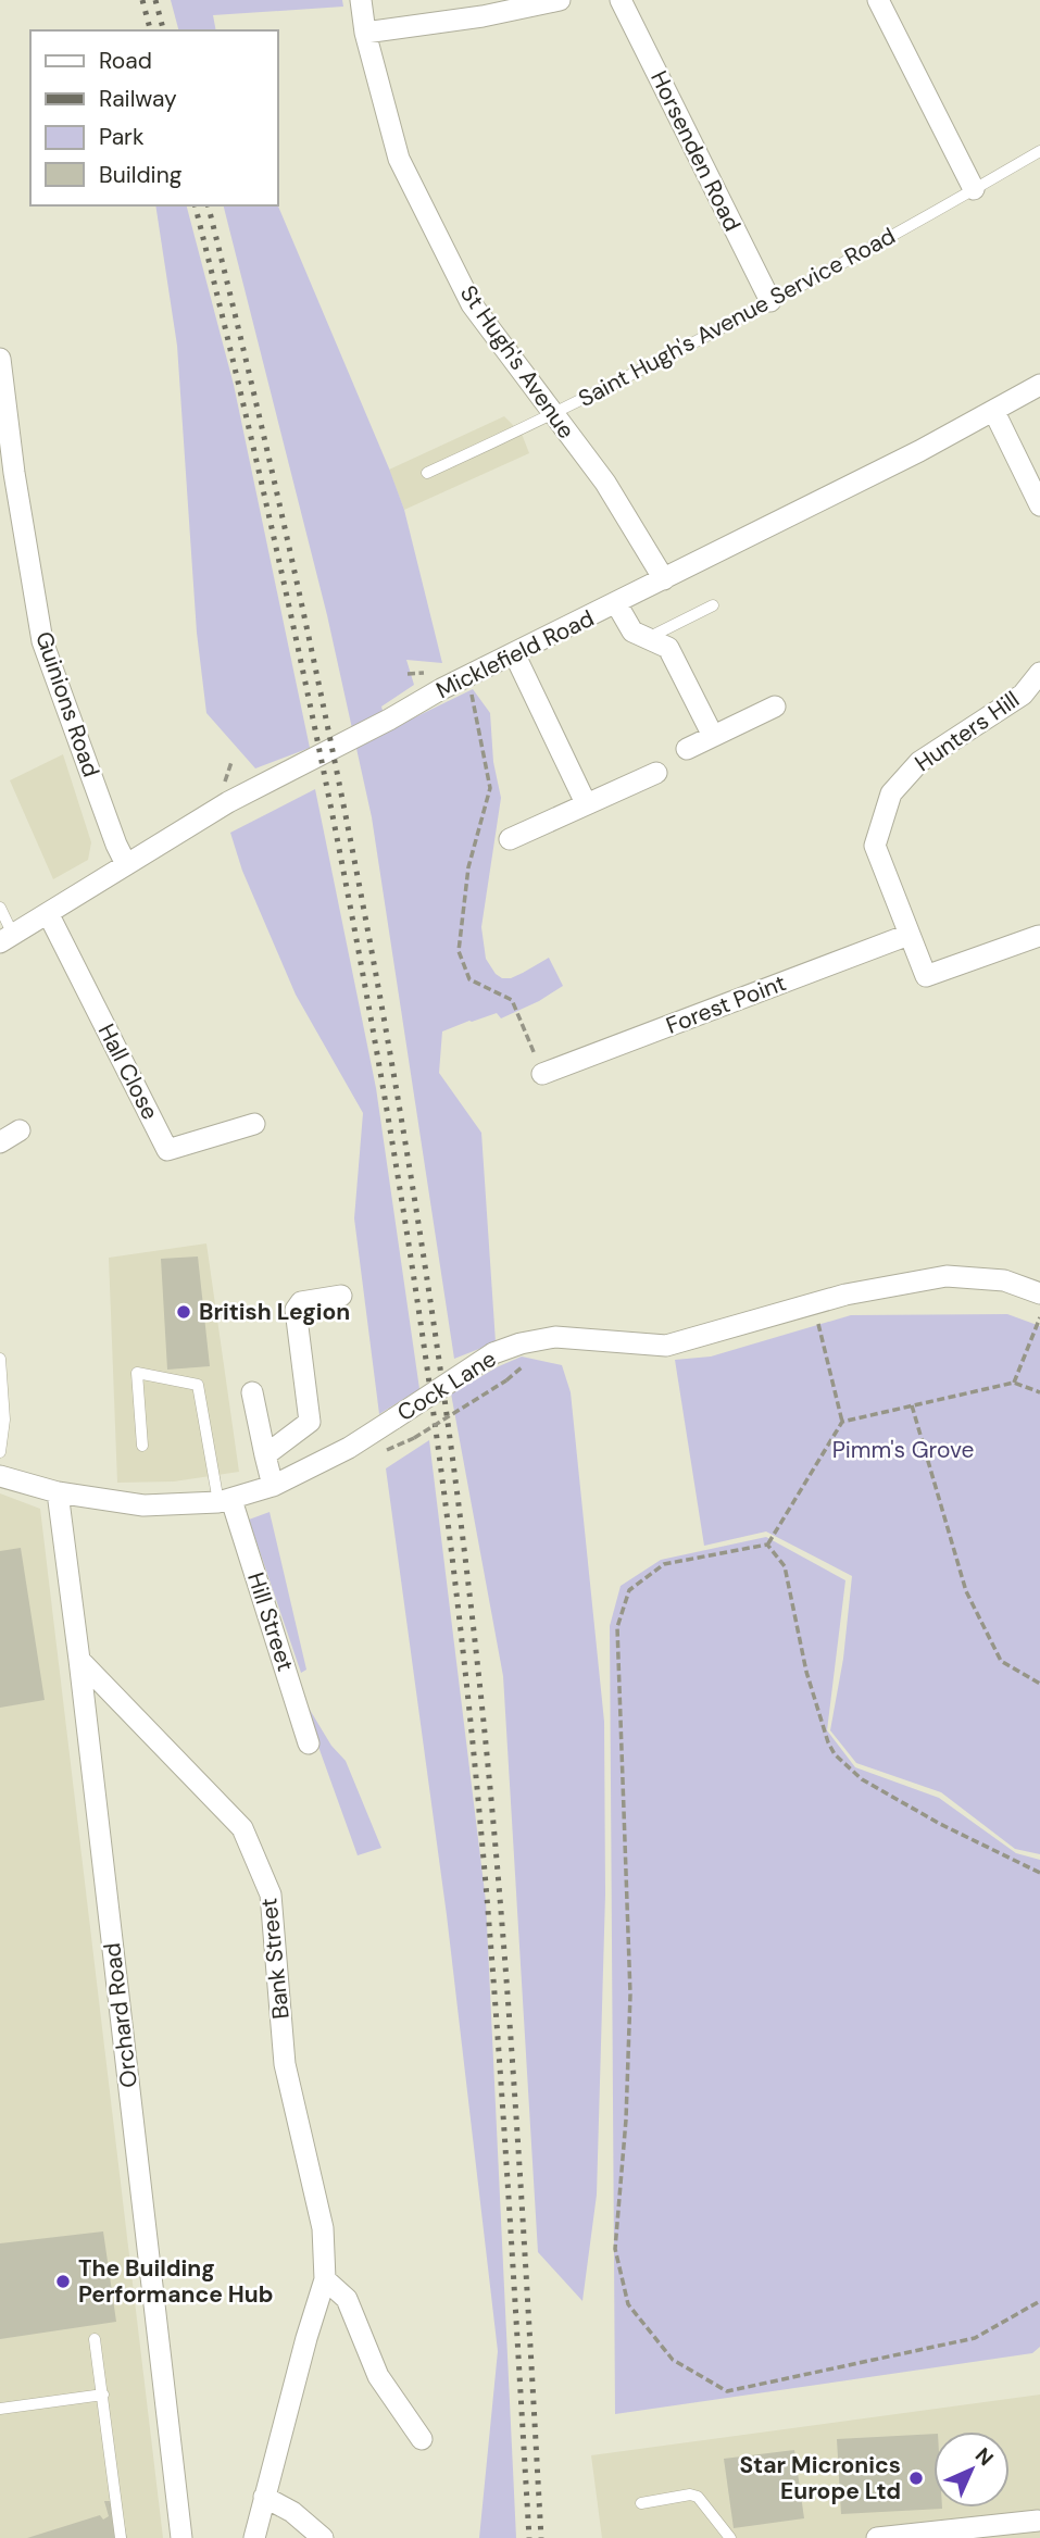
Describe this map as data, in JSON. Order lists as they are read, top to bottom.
{
  "streets": {
    "street": [
      "Horsenden Road",
      "St Hugh's Avenue",
      "Micklefield Road",
      "Guinions Road",
      "Hunters Hill",
      "Forest Point",
      "Hall Close",
      "Cock Lane",
      "Hill Street",
      "Bank Street",
      "Orchard Road"
    ],
    "lane": ["Saint Hugh's Avenue Service Road"]
  },
  "crossings": [
    ["Horsenden Road", "Saint Hugh's Avenue Service Road"],
    ["Saint Hugh's Avenue Service Road", "St Hugh's Avenue"],
    ["St Hugh's Avenue", "Micklefield Road"],
    ["Micklefield Road", "Guinions Road"],
    ["Micklefield Road", "Hall Close"],
    ["Hunters Hill", "Forest Point"],
    ["Cock Lane", "Hill Street"],
    ["Cock Lane", "Orchard Road"],
    ["Bank Street", "Orchard Road"]
  ],
  "parks": ["Pimm's Grove"],
  "places": ["British Legion", "The Building Performance Hub", "Star Micronics Europe Ltd"],
  "legend": [
    "Road",
    "Railway",
    "Park",
    "Building"
  ],
  "north": "top right"
}
